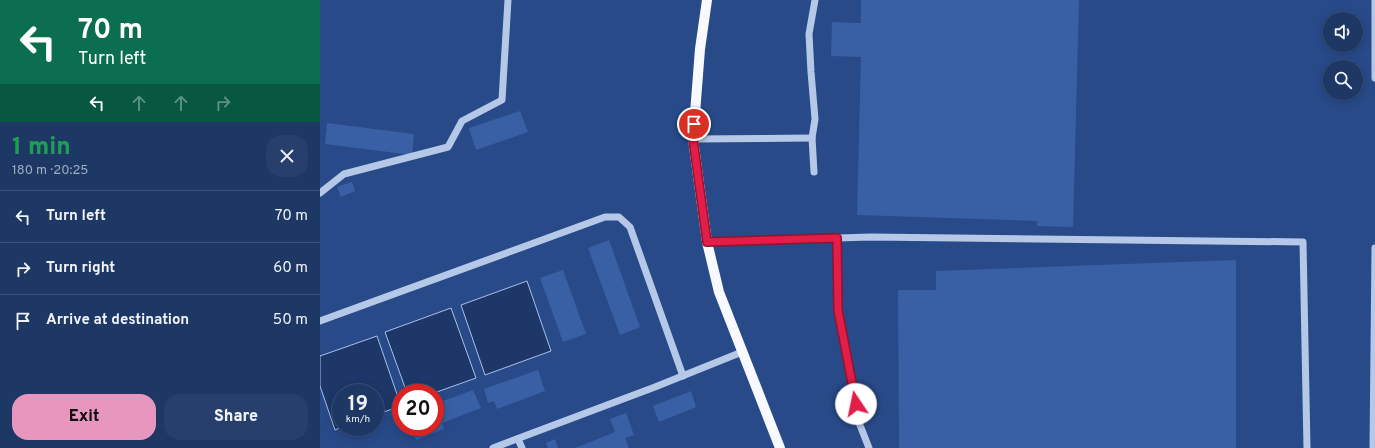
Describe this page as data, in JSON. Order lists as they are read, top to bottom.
{
  "page": {
    "turn": ["70 m", "Turn left"],
    "heading": ["1 min", "180 m · 20:25"],
    "list": [
      {
        "name": "Turn left",
        "value": "70 m"
      },
      {
        "name": "Turn right",
        "value": "60 m"
      },
      {
        "name": "Arrive at destination",
        "value": "50 m"
      }
    ],
    "speed": "19 km/h",
    "limit": "20",
    "buttons": ["Exit", "Share"]
  }
}
